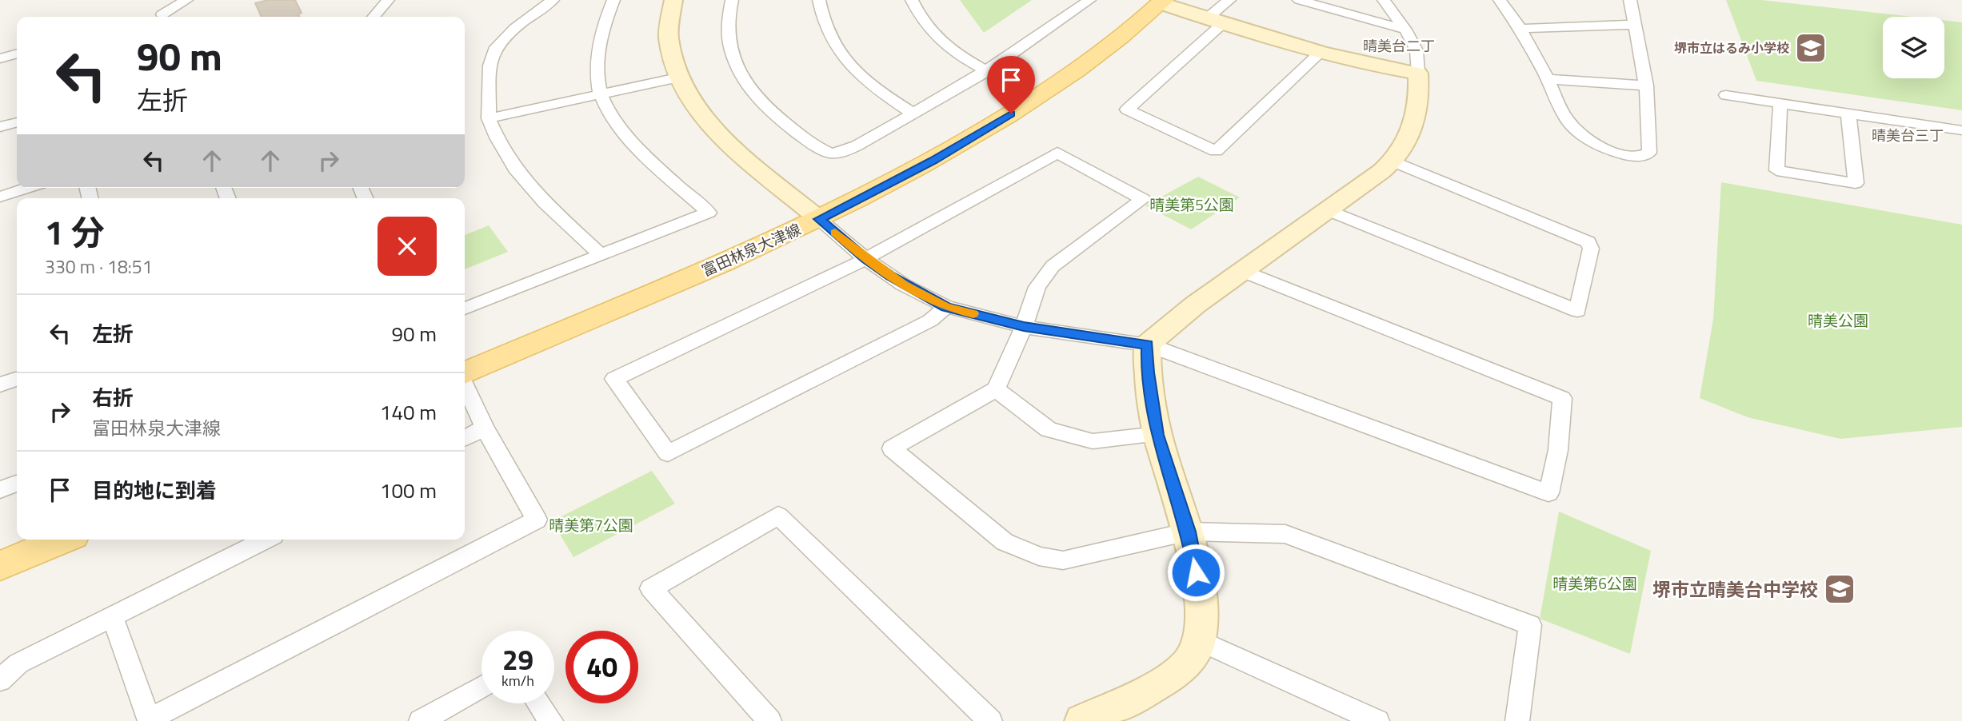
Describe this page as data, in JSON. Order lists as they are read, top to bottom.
{
  "streets": {
    "main road": ["富田林泉大津線"]
  },
  "districts": ["晴美台二丁", "晴美台三丁"],
  "parks": [
    "晴美第5公園",
    "晴美公園",
    "晴美第7公園",
    "晴美第6公園"
  ],
  "places": {
    "school or university": ["堺市立はるみ小学校", "堺市立晴美台中学校"]
  },
  "page": {
    "turn": ["90 m", "左折"],
    "heading": ["1 分", "330 m · 18:51"],
    "list": [
      {
        "name": "左折",
        "value": "90 m"
      },
      {
        "name": "右折",
        "note": "富田林泉大津線",
        "value": "140 m"
      },
      {
        "name": "目的地に到着",
        "value": "100 m"
      }
    ],
    "speed": "29 km/h",
    "limit": "40"
  }
}
